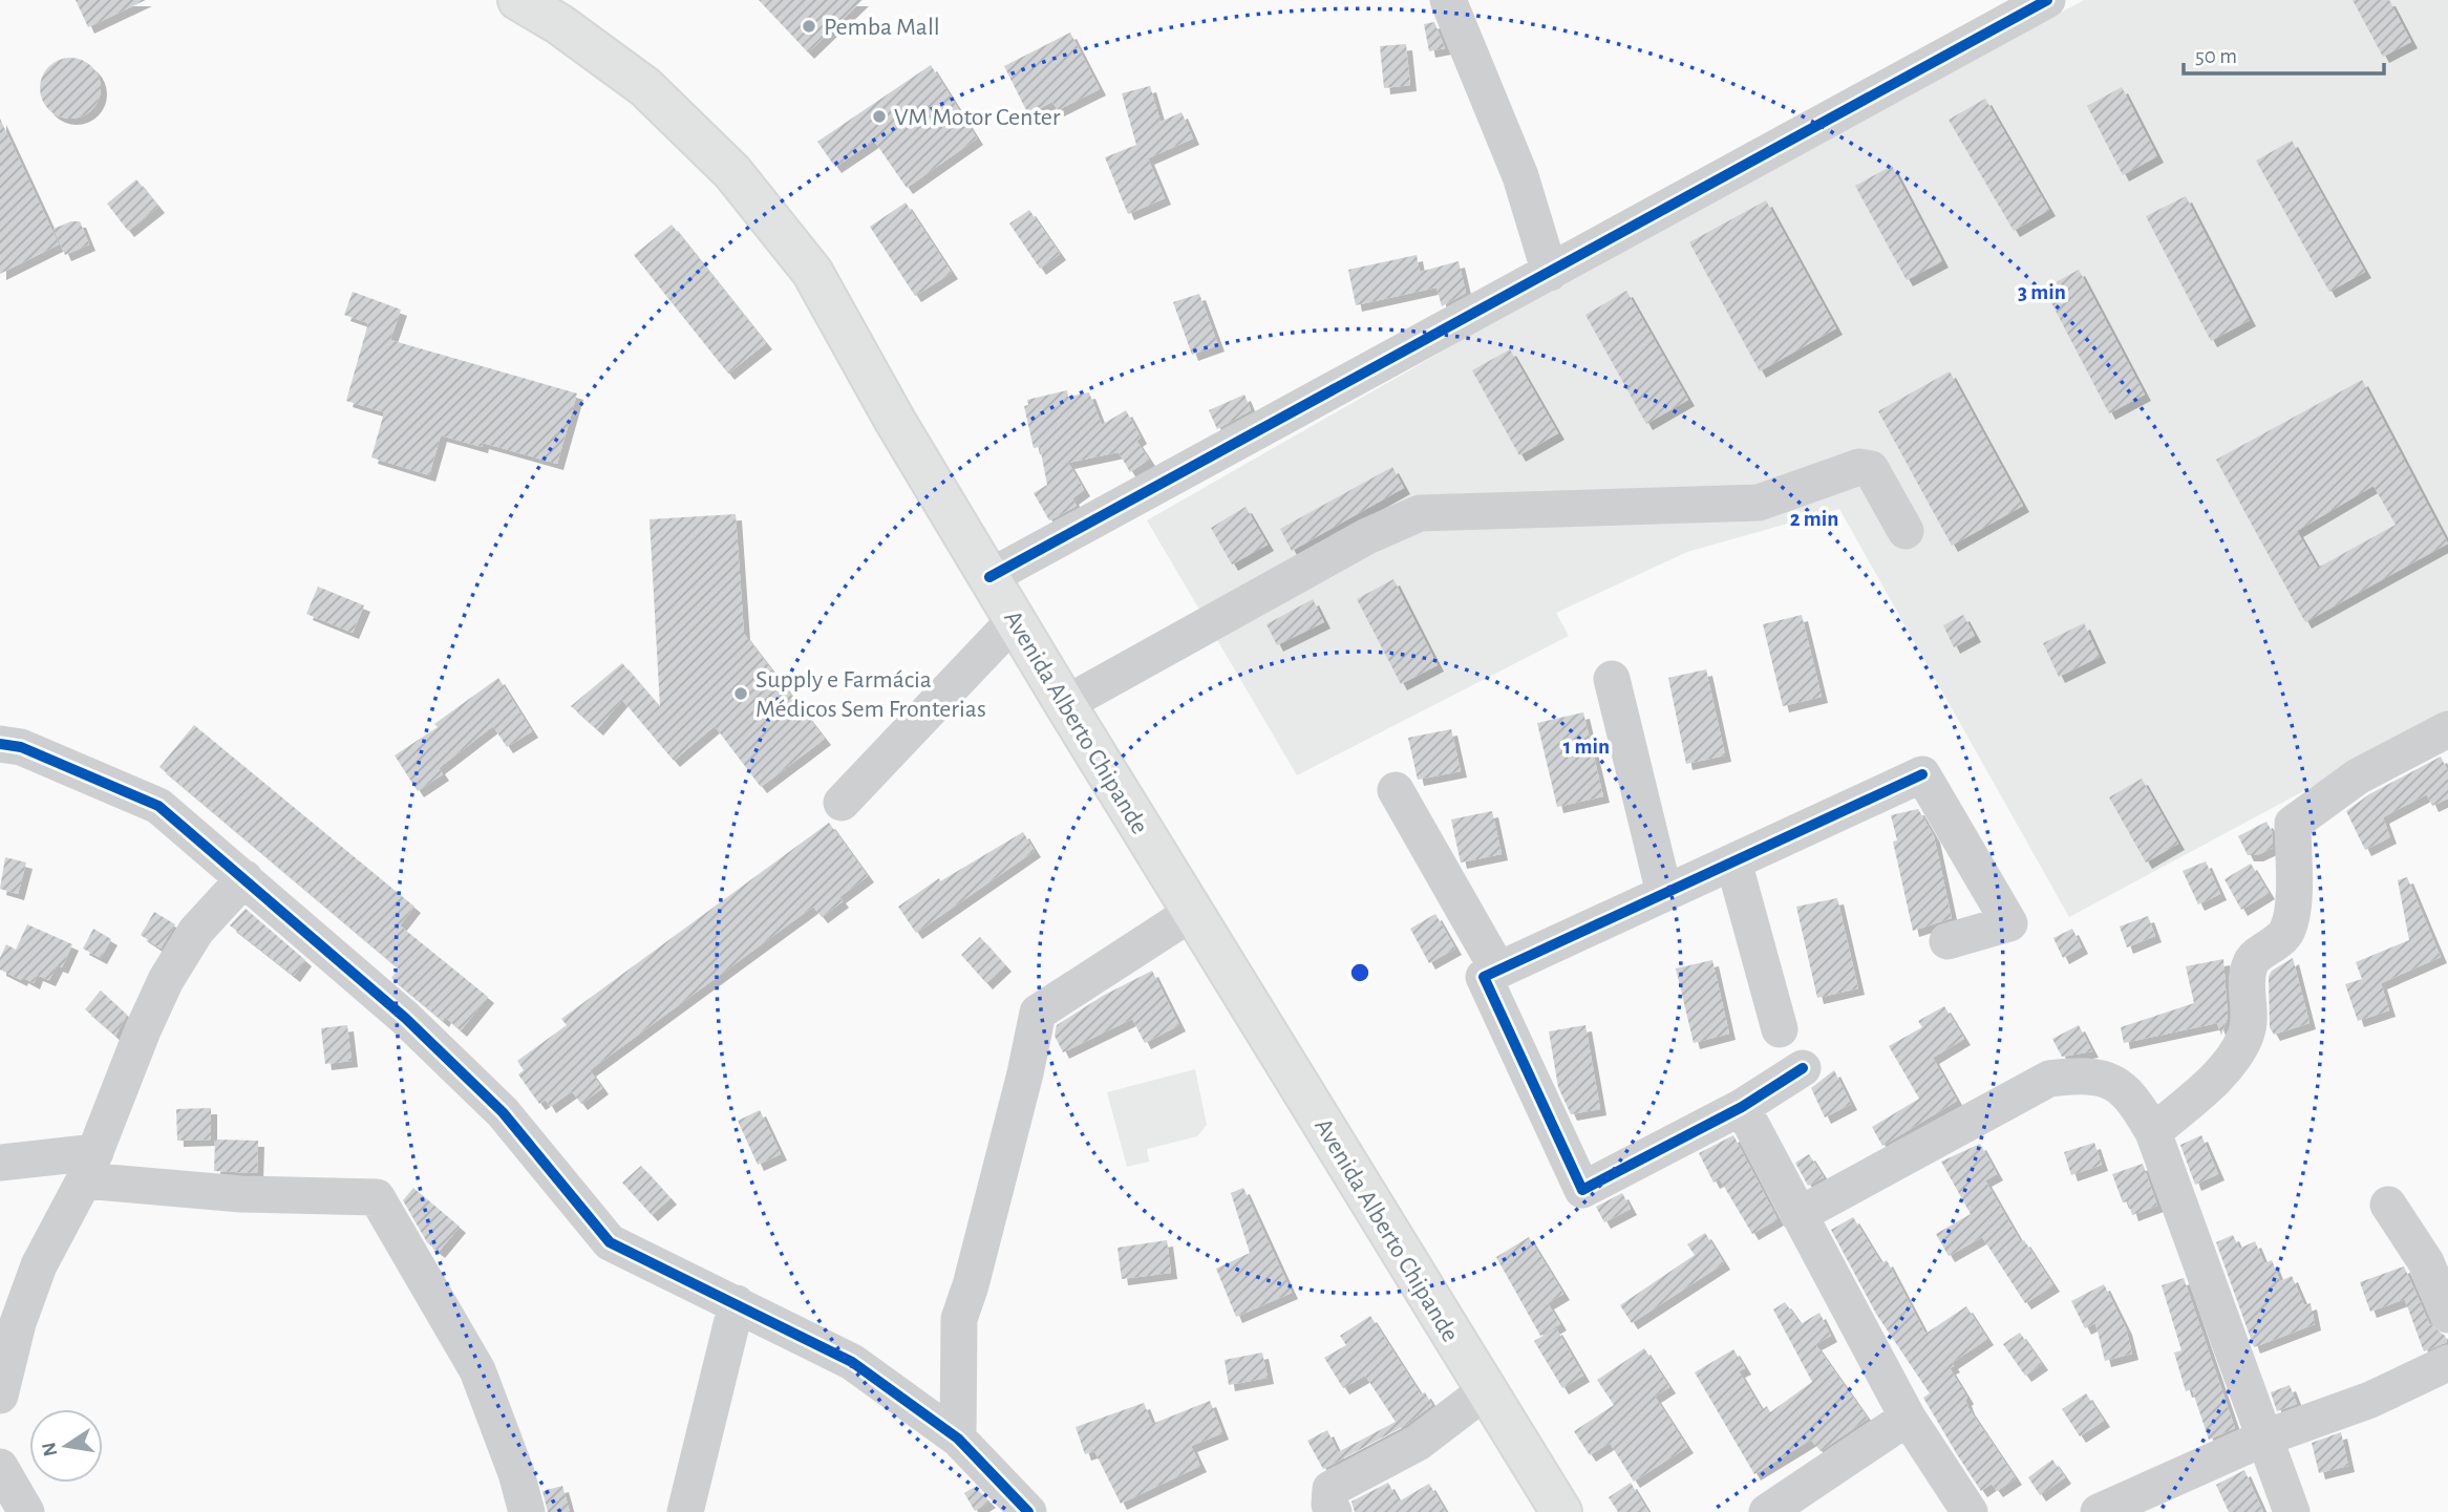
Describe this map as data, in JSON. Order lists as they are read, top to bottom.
{
  "streets": {
    "main road": ["Avenida Alberto Chipande"]
  },
  "places": ["Pemba Mall", "VM Motor Center", "Supply e Farmácia Médicos Sem Fronterias"],
  "scale_bar": "50 m",
  "north": "left",
  "rings": ["3 min", "2 min", "1 min"]
}
